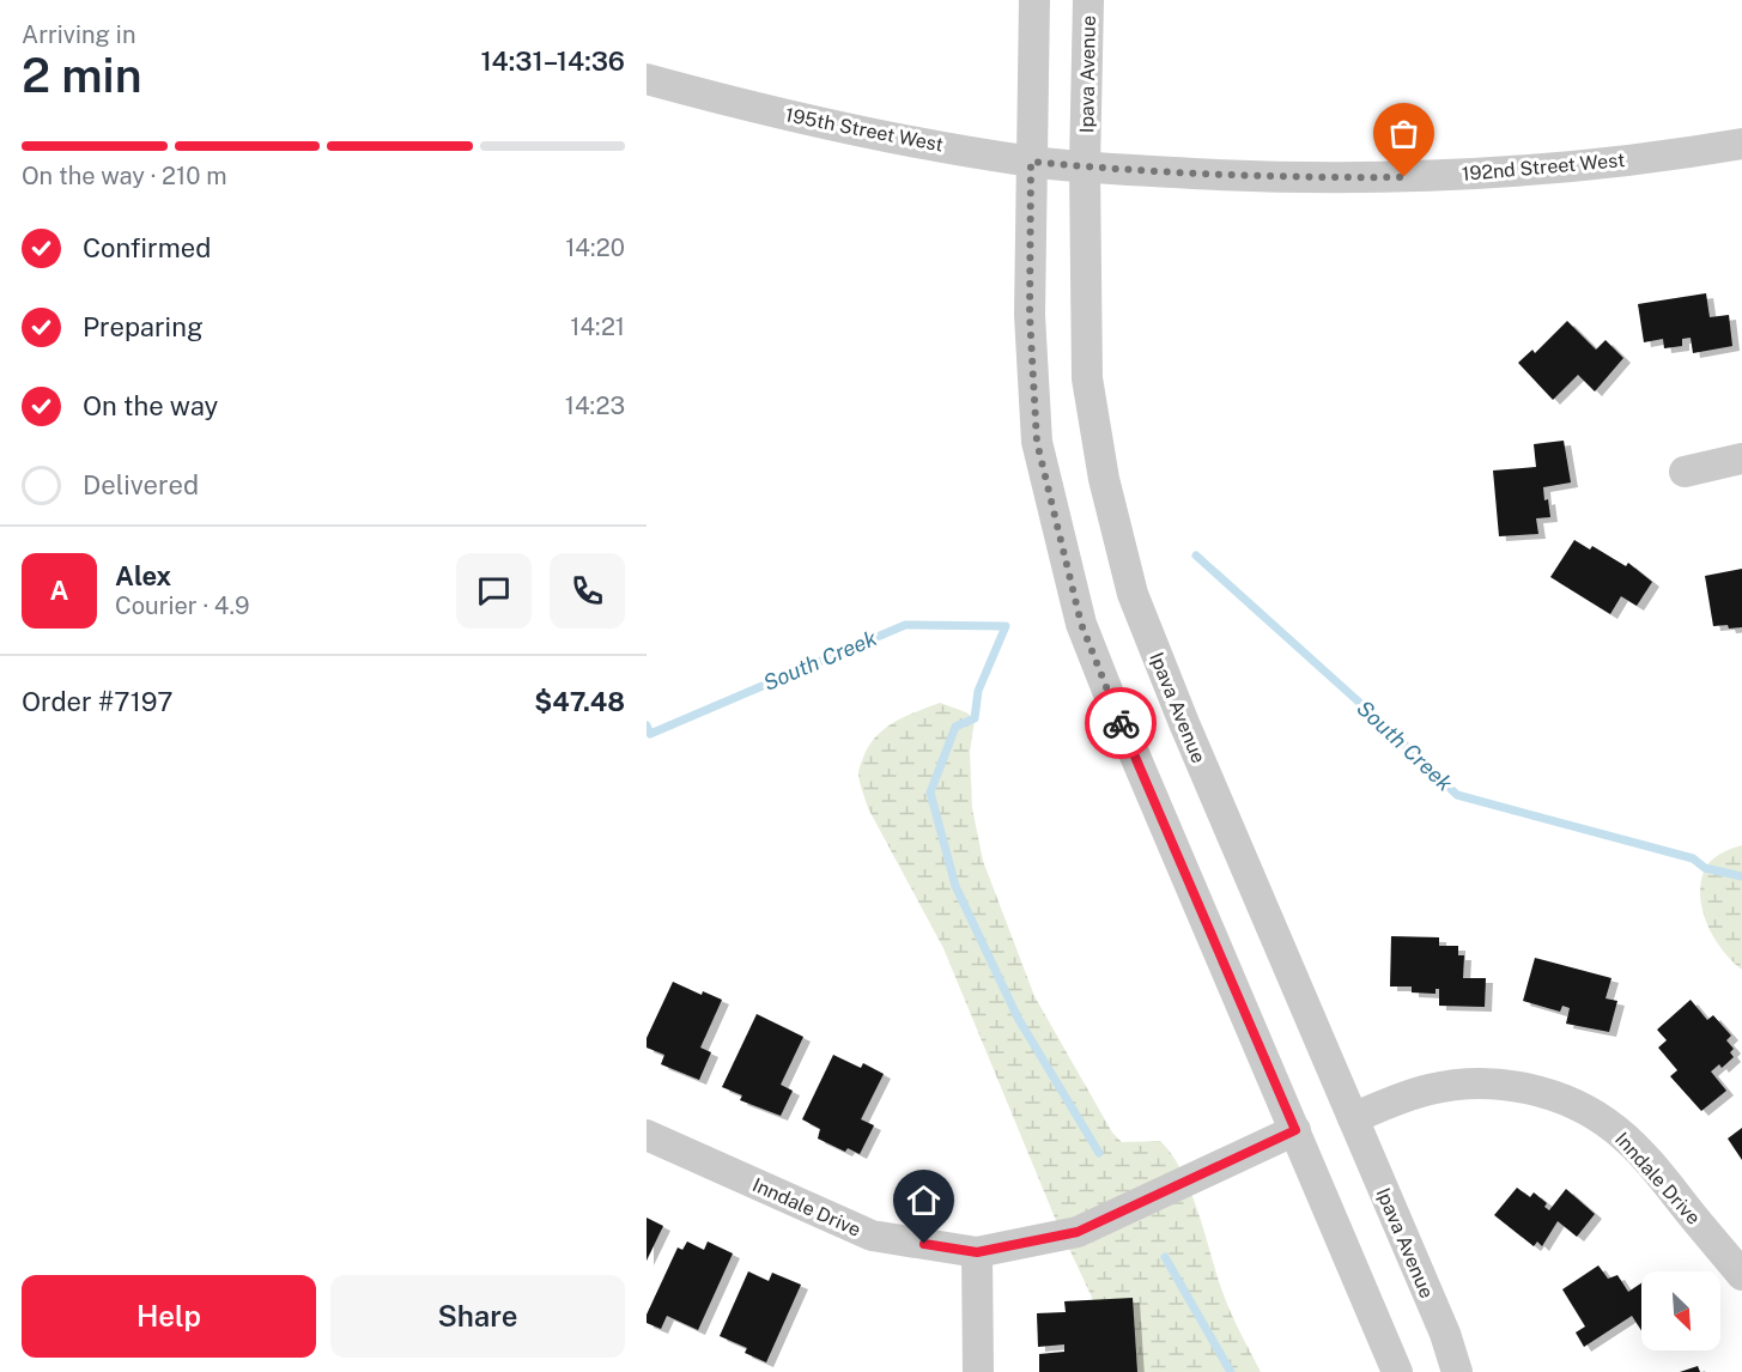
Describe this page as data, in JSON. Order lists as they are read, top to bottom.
{
  "streets": {
    "street": [
      "Ipava Avenue",
      "195th Street West",
      "192nd Street West",
      "Inndale Drive"
    ]
  },
  "crossings": [
    ["Ipava Avenue", "195th Street West"],
    ["Ipava Avenue", "192nd Street West"],
    ["Ipava Avenue", "Inndale Drive"],
    ["195th Street West", "192nd Street West"]
  ],
  "water": ["South Creek"],
  "north": "bottom right",
  "page": {
    "heading": ["2 min", "Arriving in", "14:31–14:36"],
    "panel": [
      "Alex",
      "Courier · 4.9",
      "Order #7197",
      "$47.48"
    ],
    "bar": "On the way · 210 m",
    "list": [
      ["Confirmed", "14:20"],
      ["Preparing", "14:21"],
      ["On the way", "14:23"],
      "Delivered"
    ],
    "round": "A",
    "buttons": ["Help", "Share"]
  }
}
